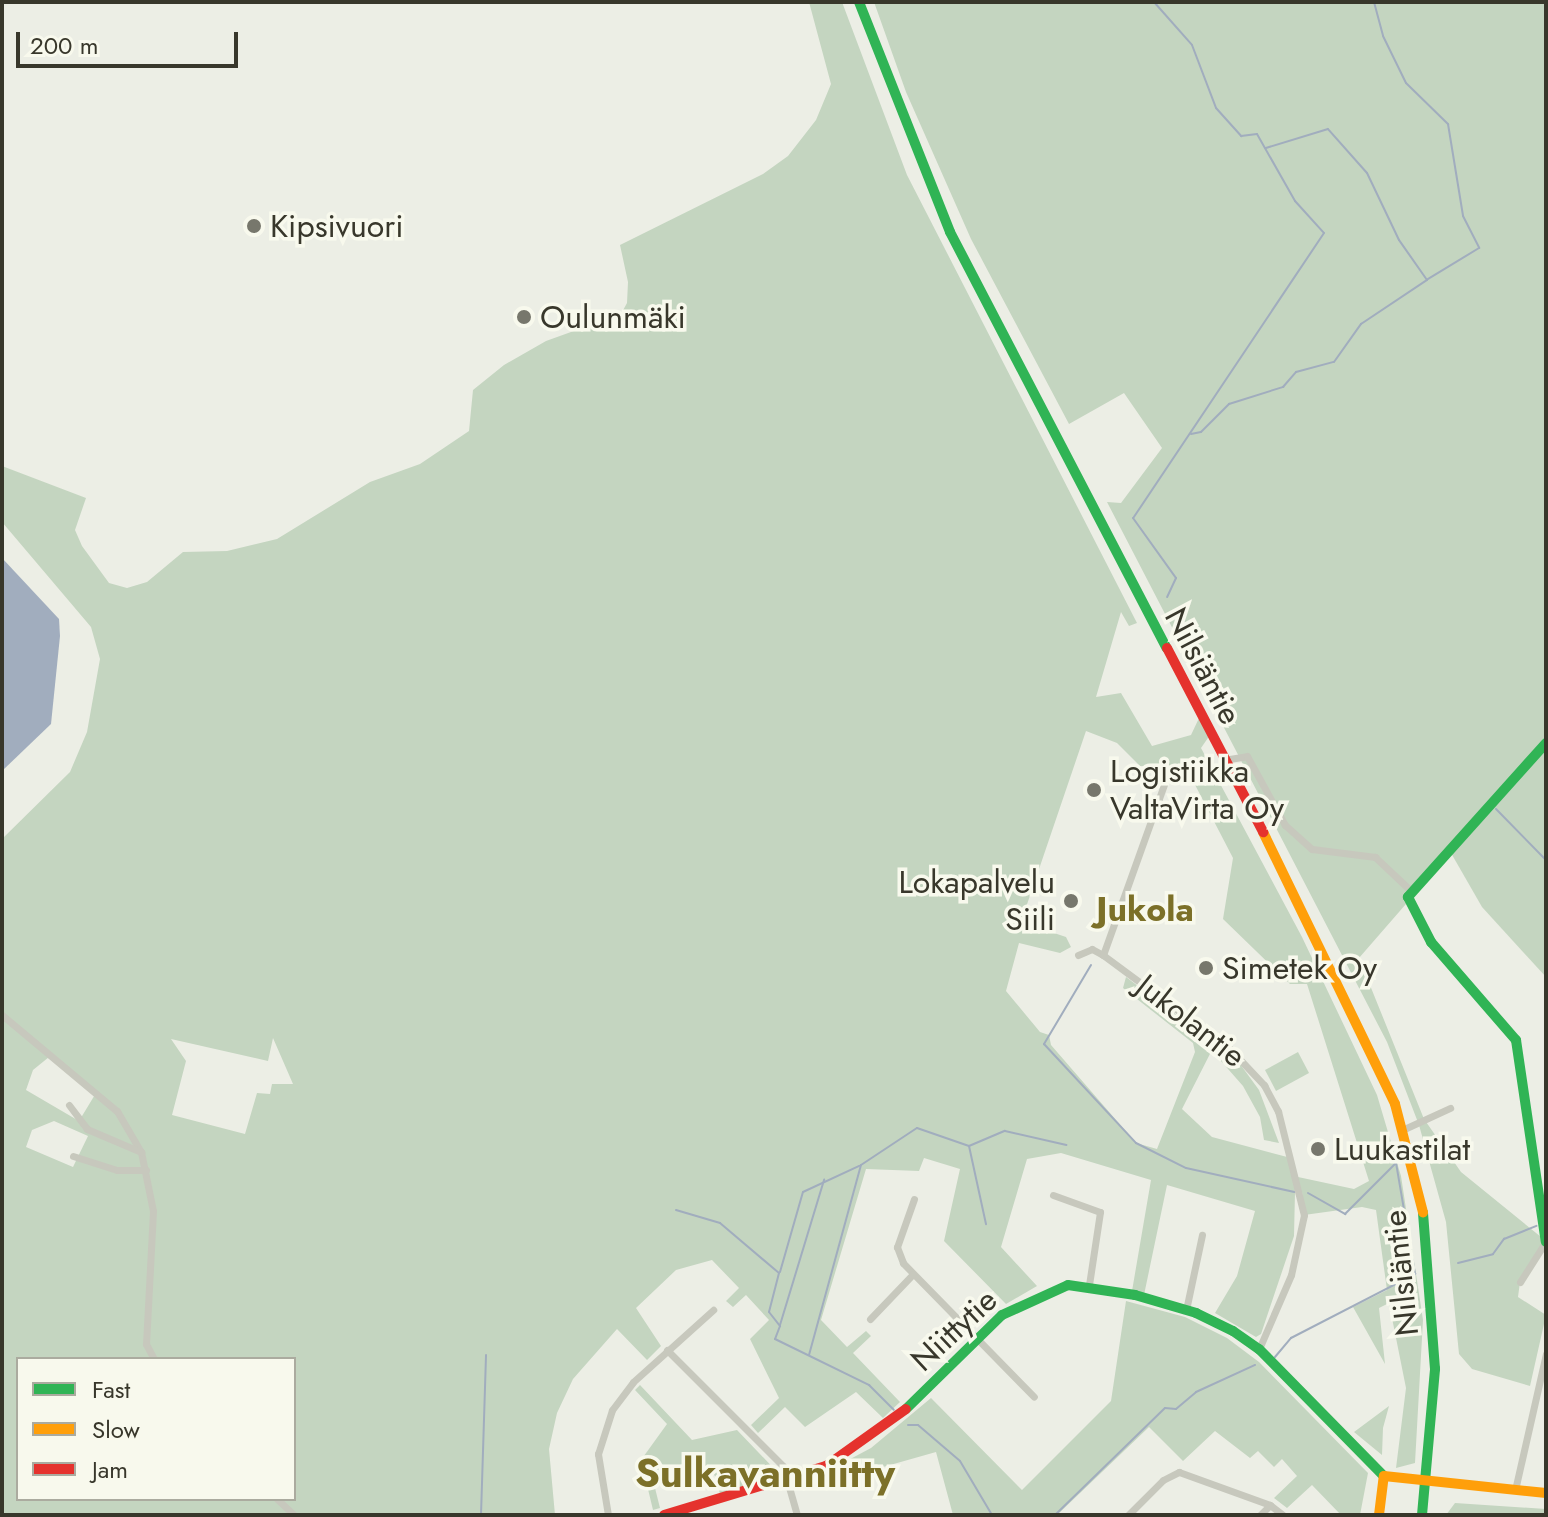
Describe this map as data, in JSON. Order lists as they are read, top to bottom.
{
  "streets": {
    "street": ["Nilsiäntie", "Jukolantie", "Niittytie"]
  },
  "crossings": [
    ["Jukolantie", "Niittytie"]
  ],
  "districts": ["Jukola", "Sulkavanniitty"],
  "places": [
    "Kipsivuori",
    "Oulunmäki",
    "Logistiikka ValtaVirta Oy",
    "Lokapalvelu Siili",
    "Simetek Oy",
    "Luukastilat"
  ],
  "legend": ["Fast", "Slow", "Jam"],
  "scale_bar": "200 m"
}
